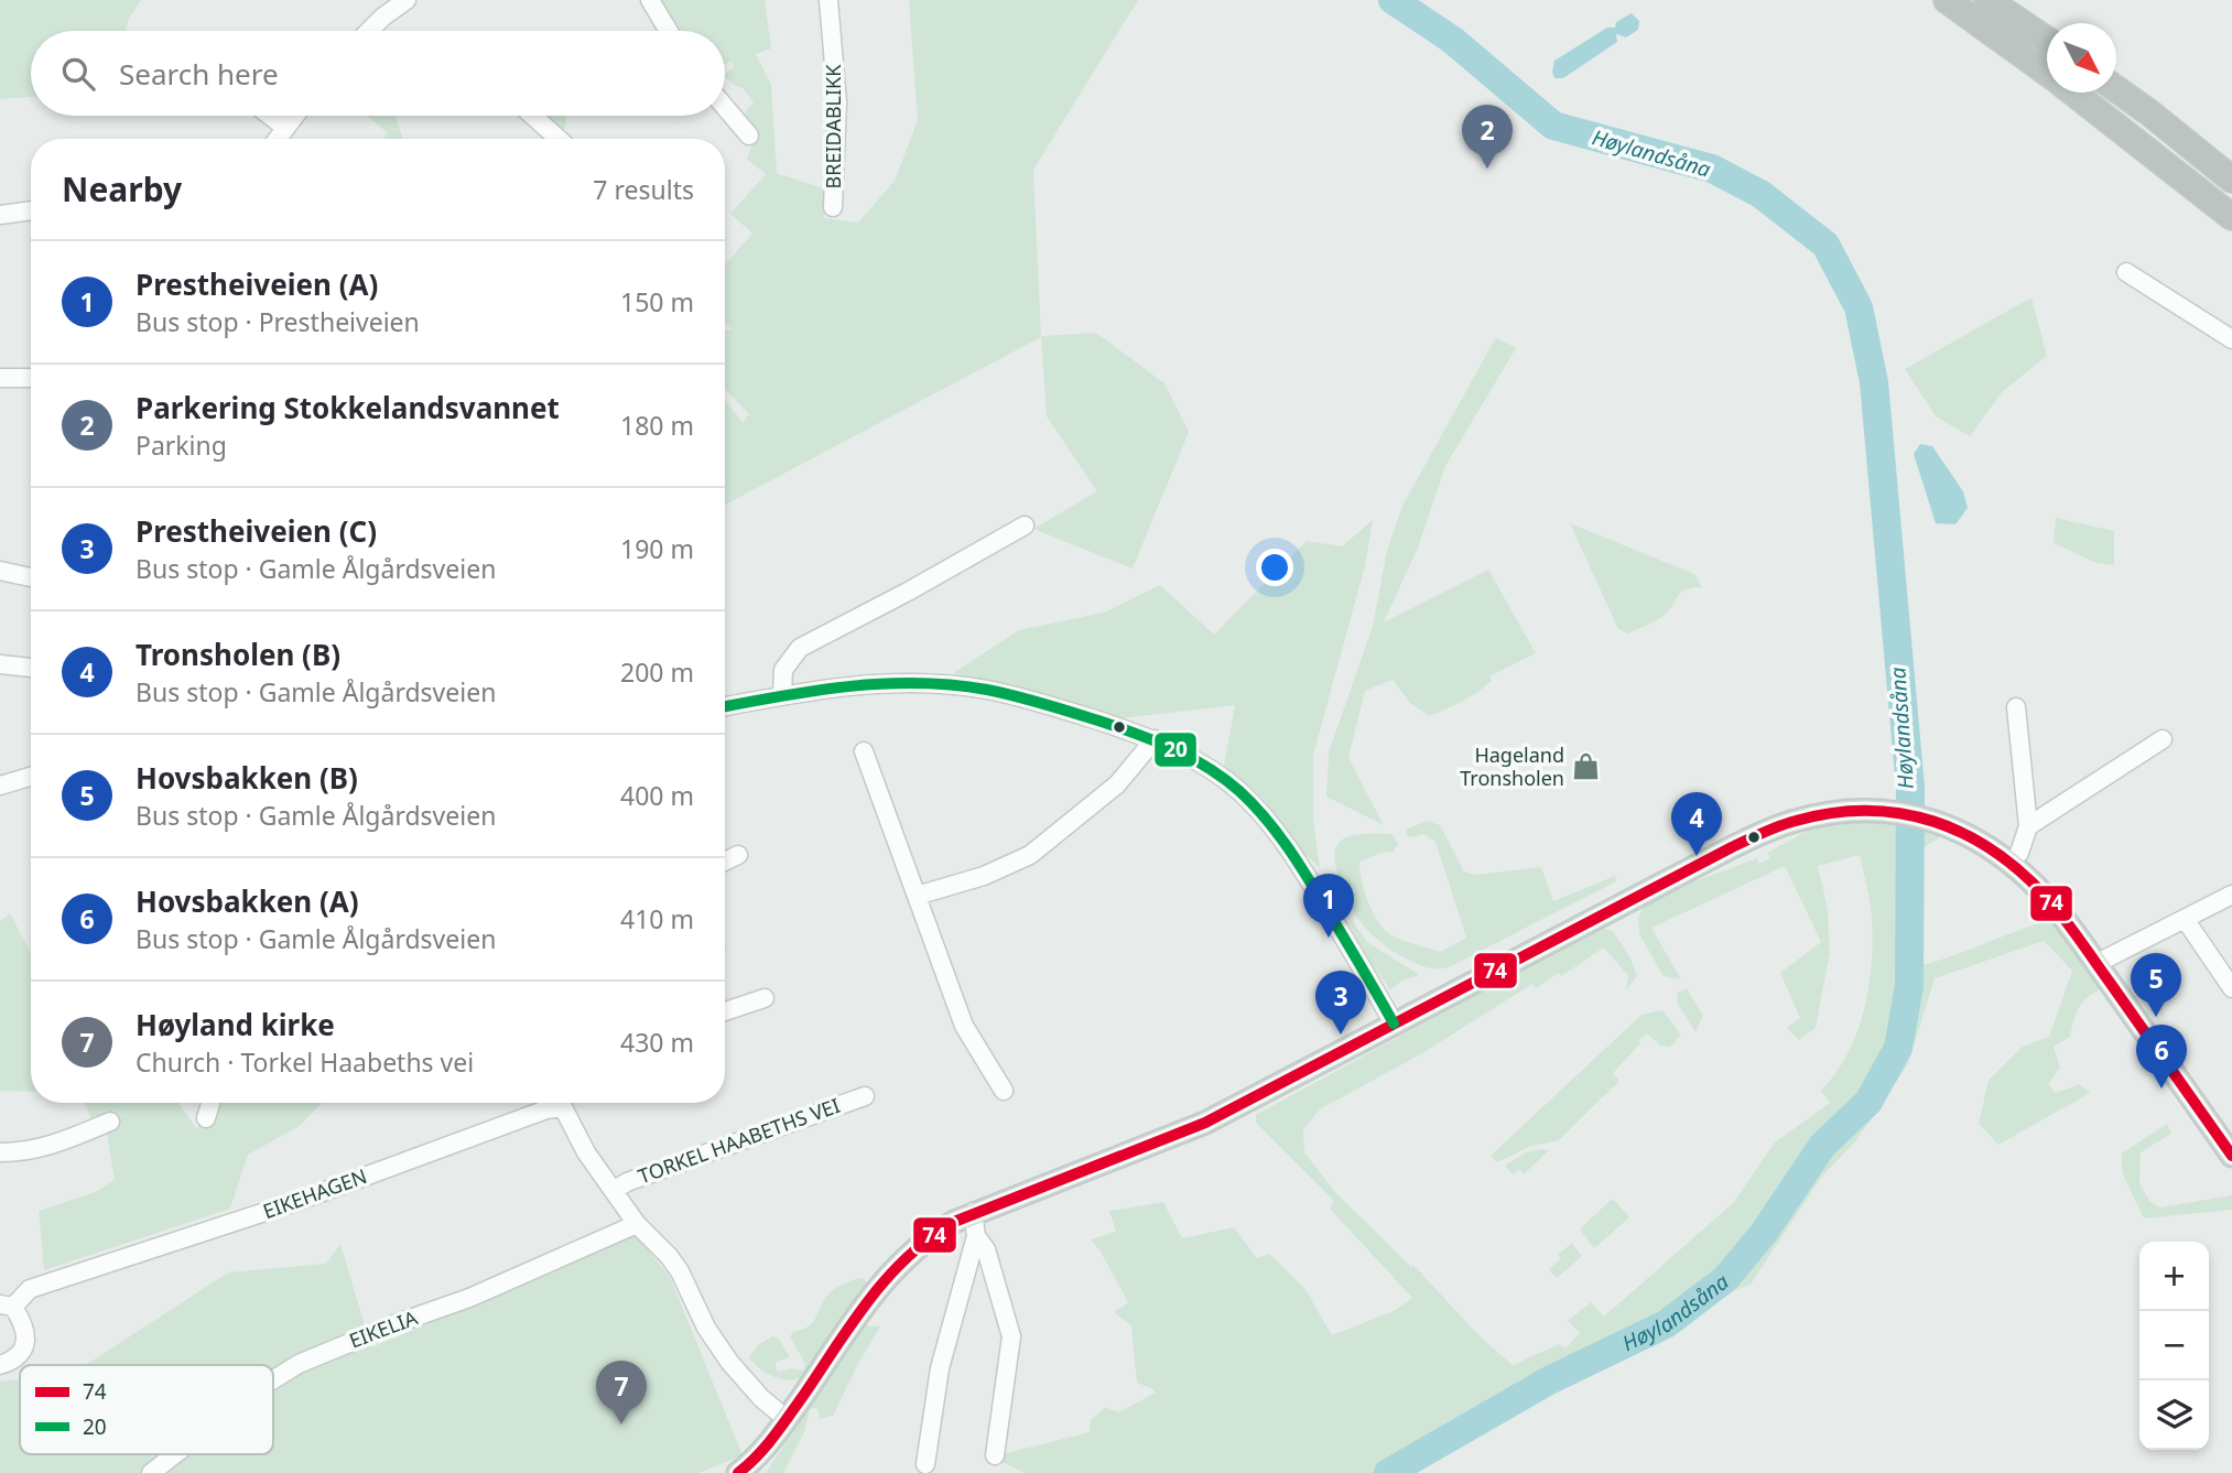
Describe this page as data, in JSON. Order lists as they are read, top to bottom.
{
  "streets": {
    "street": [
      "BREIDABLIKK",
      "TORKEL HAABETHS VEI",
      "EIKEHAGEN",
      "EIKELIA"
    ]
  },
  "crossings": [
    ["TORKEL HAABETHS VEI", "EIKELIA"]
  ],
  "water": ["Høylandsåna"],
  "places": {
    "shop": ["Hageland Tronsholen"]
  },
  "lines": ["transit line 20", "transit line 74"],
  "legend": ["74", "20"],
  "north": "bottom right",
  "page": {
    "search": "Search here",
    "pins": [
      "2",
      "4",
      "1",
      "5",
      "3",
      "6",
      "7"
    ],
    "heading": ["Nearby", "7 results"],
    "list": [
      {
        "mark": "1",
        "name": "Prestheiveien (A)",
        "note": "Bus stop · Prestheiveien",
        "value": "150 m"
      },
      {
        "mark": "2",
        "name": "Parkering Stokkelandsvannet",
        "note": "Parking",
        "value": "180 m"
      },
      {
        "mark": "3",
        "name": "Prestheiveien (C)",
        "note": "Bus stop · Gamle Ålgårdsveien",
        "value": "190 m"
      },
      {
        "mark": "4",
        "name": "Tronsholen (B)",
        "note": "Bus stop · Gamle Ålgårdsveien",
        "value": "200 m"
      },
      {
        "mark": "5",
        "name": "Hovsbakken (B)",
        "note": "Bus stop · Gamle Ålgårdsveien",
        "value": "400 m"
      },
      {
        "mark": "6",
        "name": "Hovsbakken (A)",
        "note": "Bus stop · Gamle Ålgårdsveien",
        "value": "410 m"
      },
      {
        "mark": "7",
        "name": "Høyland kirke",
        "note": "Church · Torkel Haabeths vei",
        "value": "430 m"
      }
    ],
    "map_buttons": ["+", "−"]
  }
}
